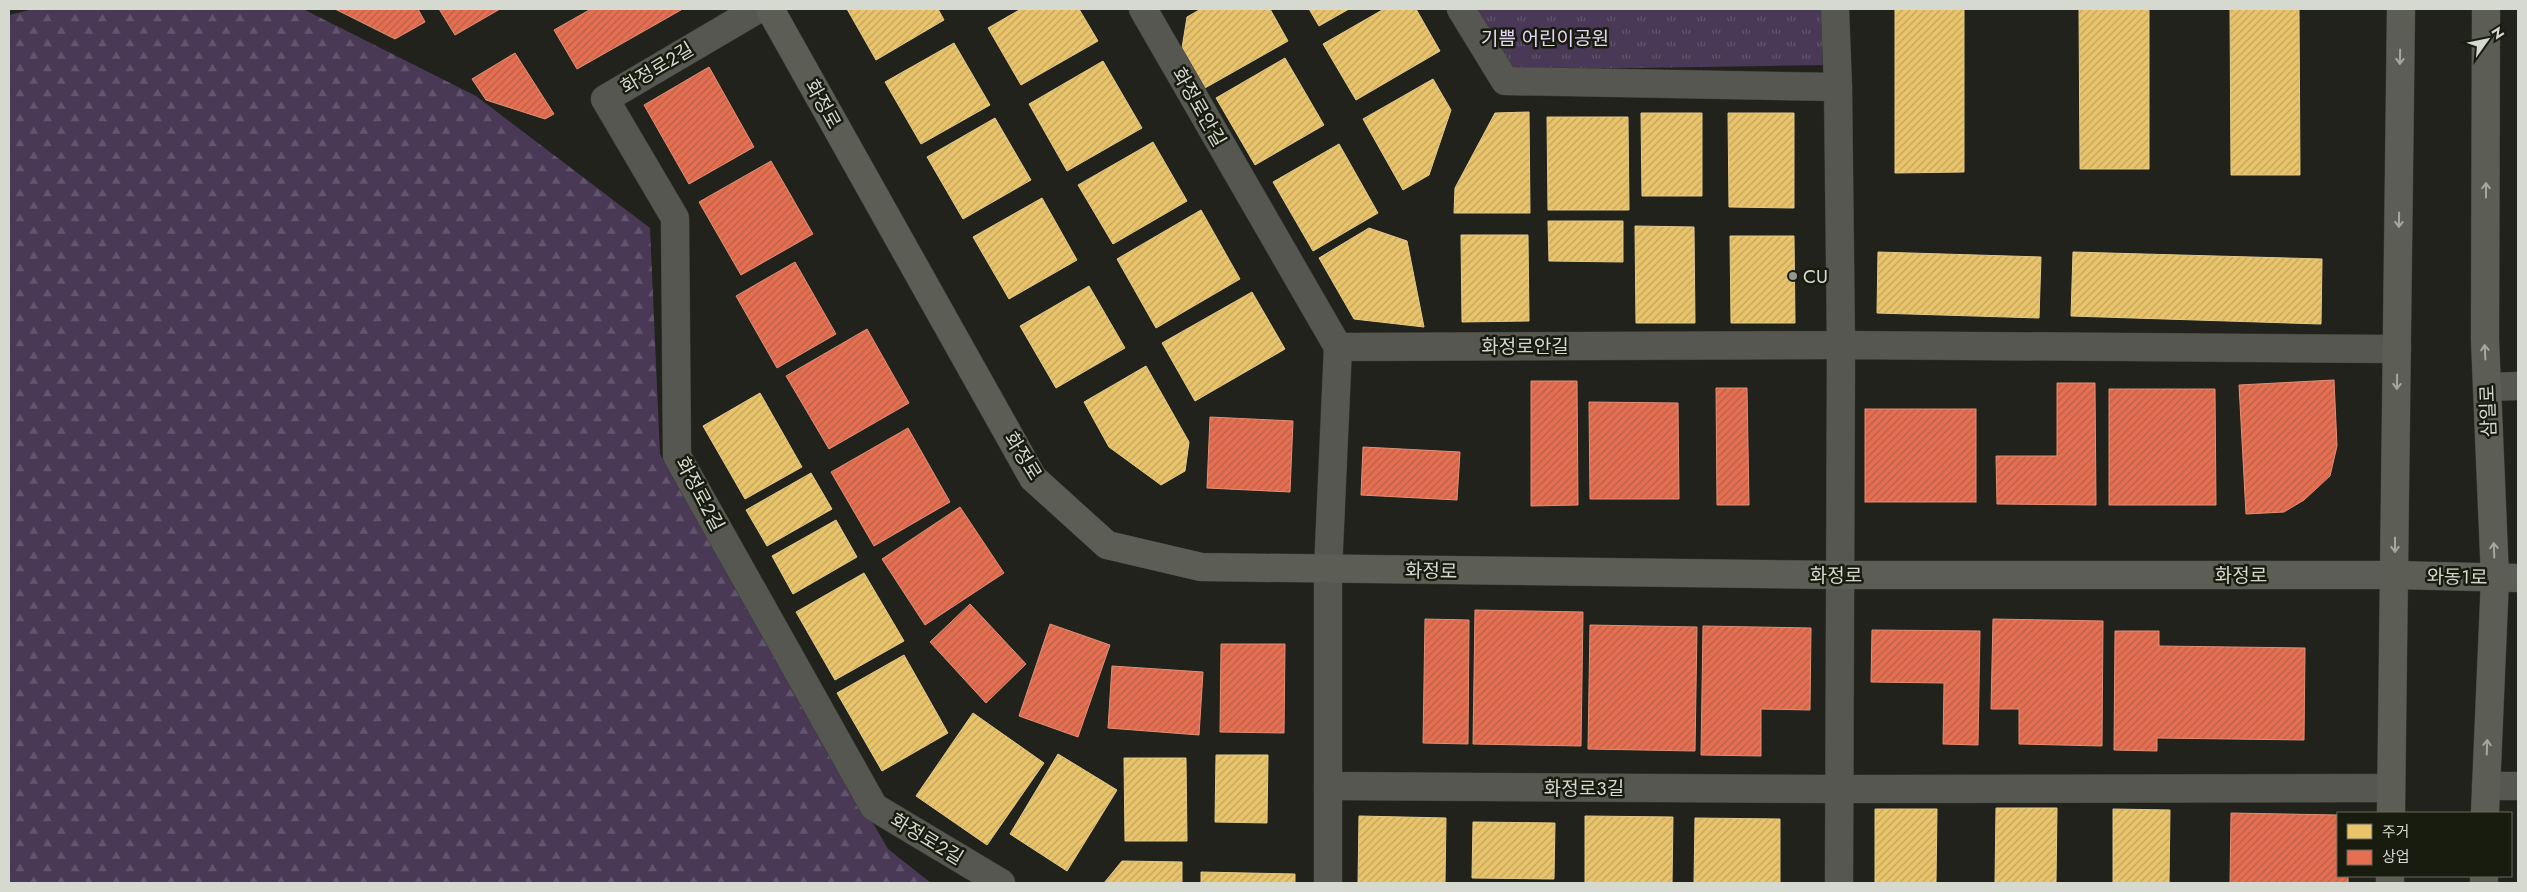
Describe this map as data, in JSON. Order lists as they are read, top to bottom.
{
  "streets": {
    "street": [
      "화정로2길",
      "화정로",
      "화정로안길",
      "삼일로",
      "와동1로",
      "화정로3길"
    ]
  },
  "crossings": [
    ["화정로", "와동1로"],
    ["삼일로", "와동1로"]
  ],
  "parks": ["기쁨 어린이공원"],
  "places": ["CU"],
  "legend": ["주거", "상업"],
  "north": "top right"
}
